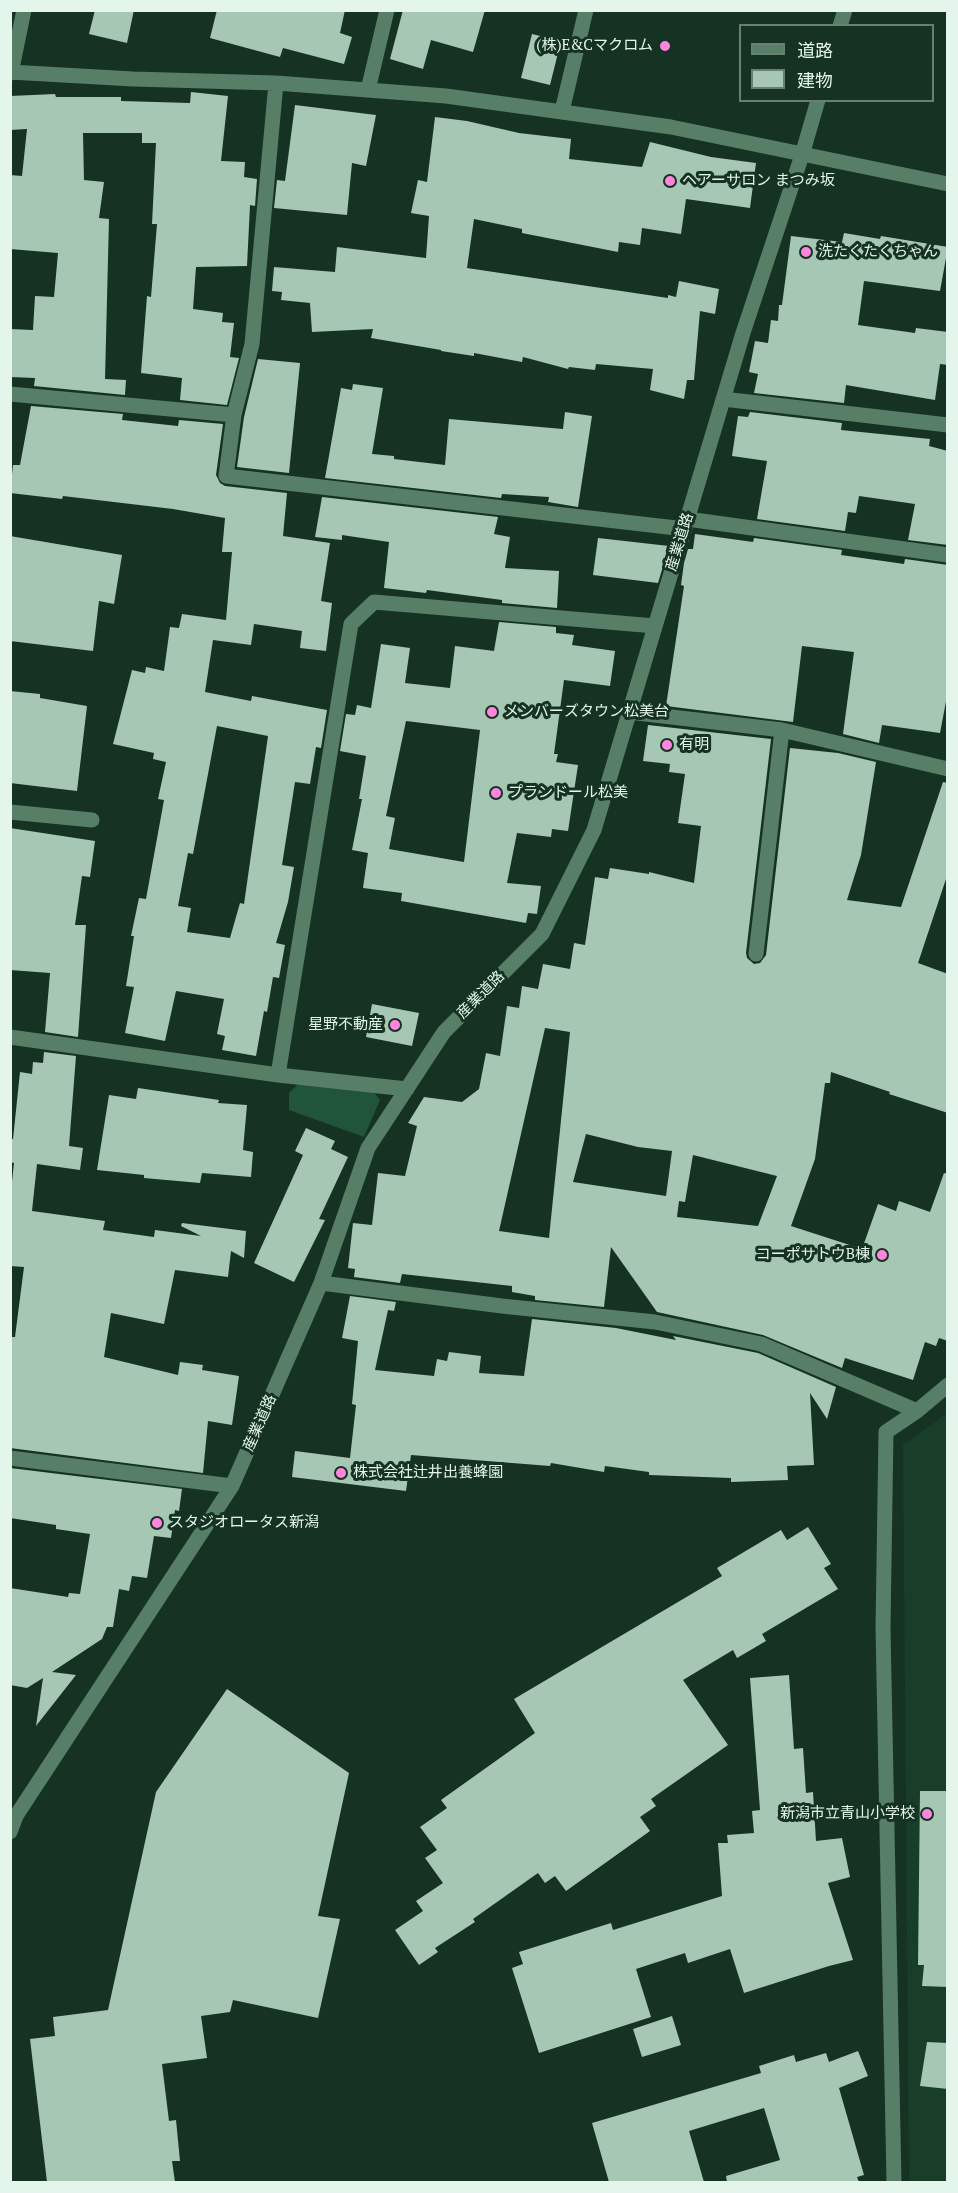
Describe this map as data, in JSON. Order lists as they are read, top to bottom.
{
  "streets": {
    "street": ["産業道路"]
  },
  "places": [
    "(株)E&Cマクロム",
    "ヘアーサロン まつみ坂",
    "洗たくたくちゃん",
    "メンバーズタウン松美台",
    "有明",
    "プランドール松美",
    "星野不動産",
    "コーポサトウB棟",
    "株式会社辻井出養蜂園",
    "スタジオロータス新潟",
    "新潟市立青山小学校"
  ],
  "legend": ["道路", "建物"]
}
